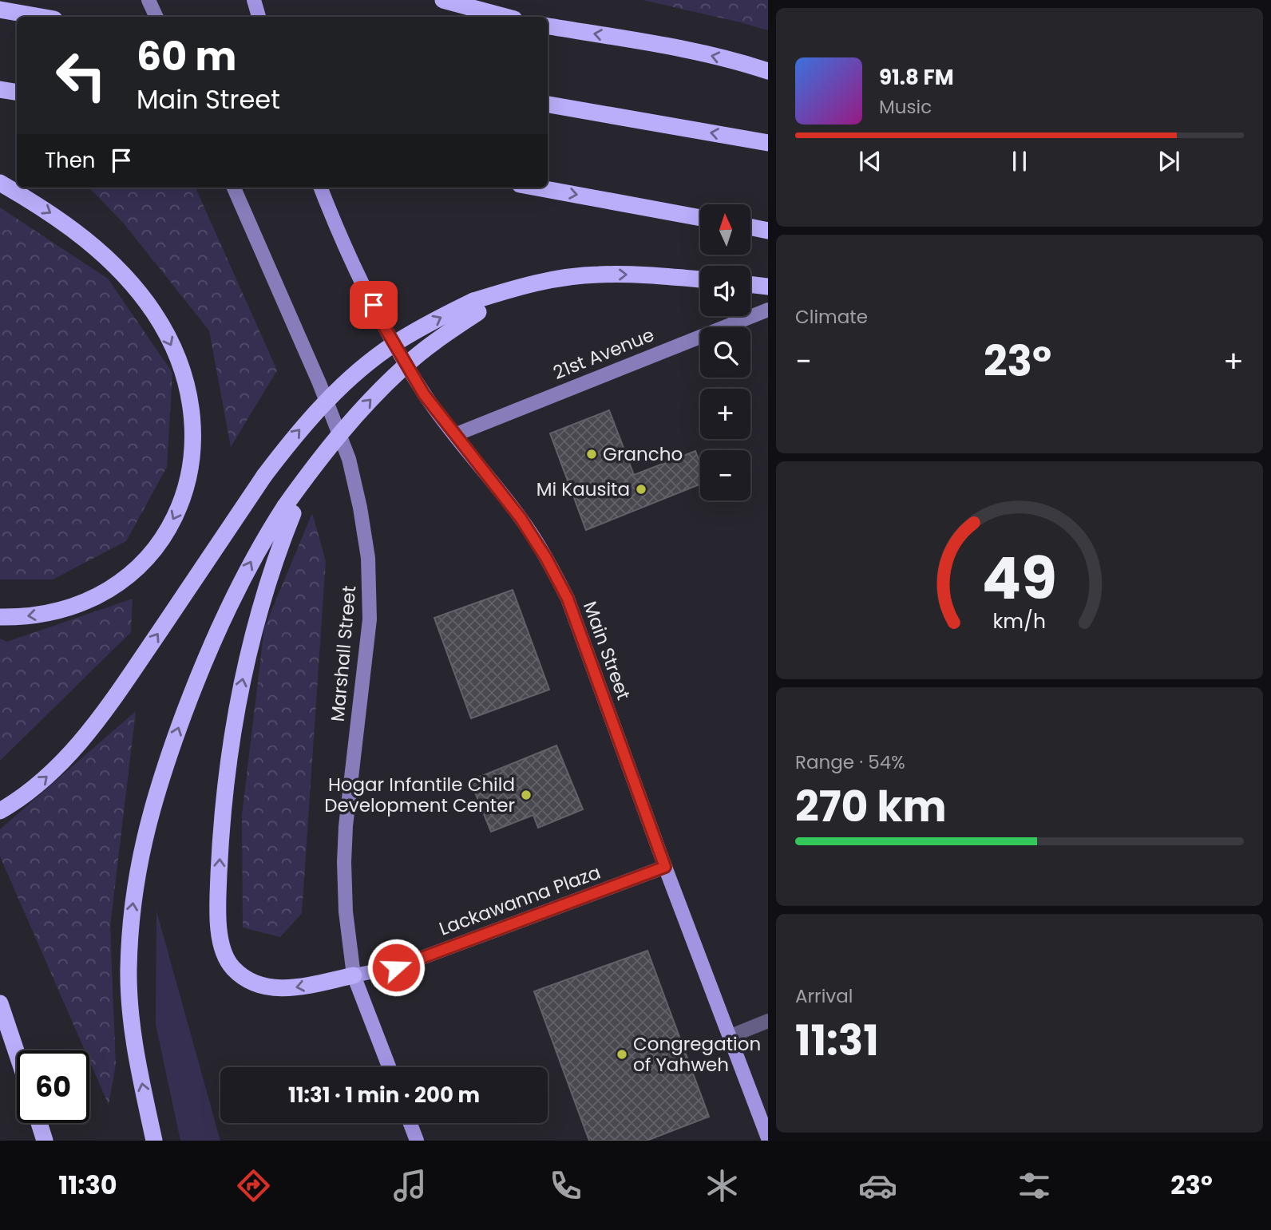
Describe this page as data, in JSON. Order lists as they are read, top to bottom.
{
  "streets": {
    "main road": ["Main Street", "Marshall Street", "Lackawanna Plaza"],
    "street": ["21st Avenue"]
  },
  "crossings": [
    ["21st Avenue", "Main Street"],
    ["Main Street", "Lackawanna Plaza"],
    ["Marshall Street", "Lackawanna Plaza"]
  ],
  "places": [
    "Grancho",
    "Mi Kausita",
    "Hogar Infantile Child Development Center",
    "Congregation of Yahweh"
  ],
  "north": "top",
  "page": {
    "turn": ["60 m", "Main Street"],
    "song": ["91.8 FM", "Music"],
    "then": "Then",
    "map_buttons": ["+", "−"],
    "tile": [
      "Climate",
      ["Range · 54%", "270 km"],
      ["Arrival", "11:31"]
    ],
    "heat": ["−", "23°", "+"],
    "limit": "60",
    "trip": "11:31 · 1 min · 200 m",
    "tabs": ["11:30", "23°"],
    "gauge": ["49", "km/h"]
  }
}
